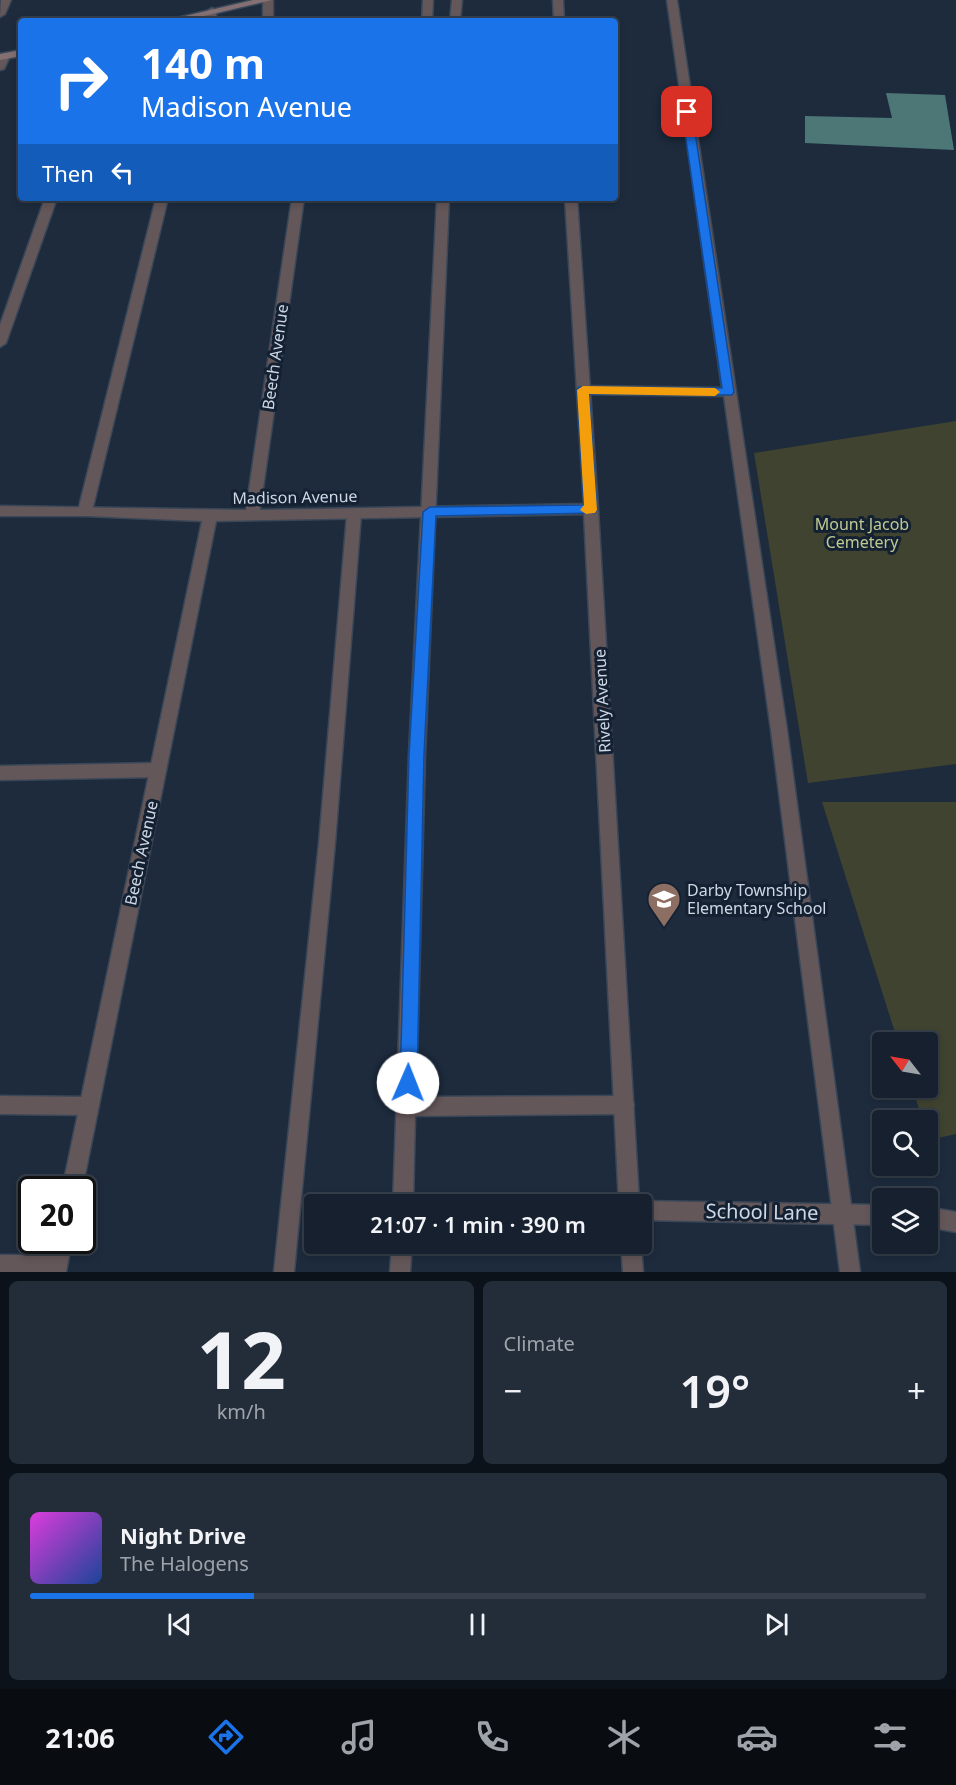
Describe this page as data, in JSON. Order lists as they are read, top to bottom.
{
  "streets": {
    "street": [
      "Beech Avenue",
      "Madison Avenue",
      "Rively Avenue",
      "School Lane"
    ]
  },
  "crossings": [
    ["Beech Avenue", "Madison Avenue"],
    ["Madison Avenue", "Rively Avenue"]
  ],
  "parks": ["Mount Jacob Cemetery"],
  "places": {
    "school or university": ["Darby Township Elementary School"]
  },
  "north": "top left",
  "page": {
    "turn": ["140 m", "Madison Avenue"],
    "then": "Then",
    "limit": "20",
    "trip": "21:07 · 1 min · 390 m",
    "tile": [
      ["12", "km/h"],
      "Climate"
    ],
    "heat": ["−", "19°", "+"],
    "song": ["Night Drive", "The Halogens"],
    "tabs": "21:06"
  }
}
